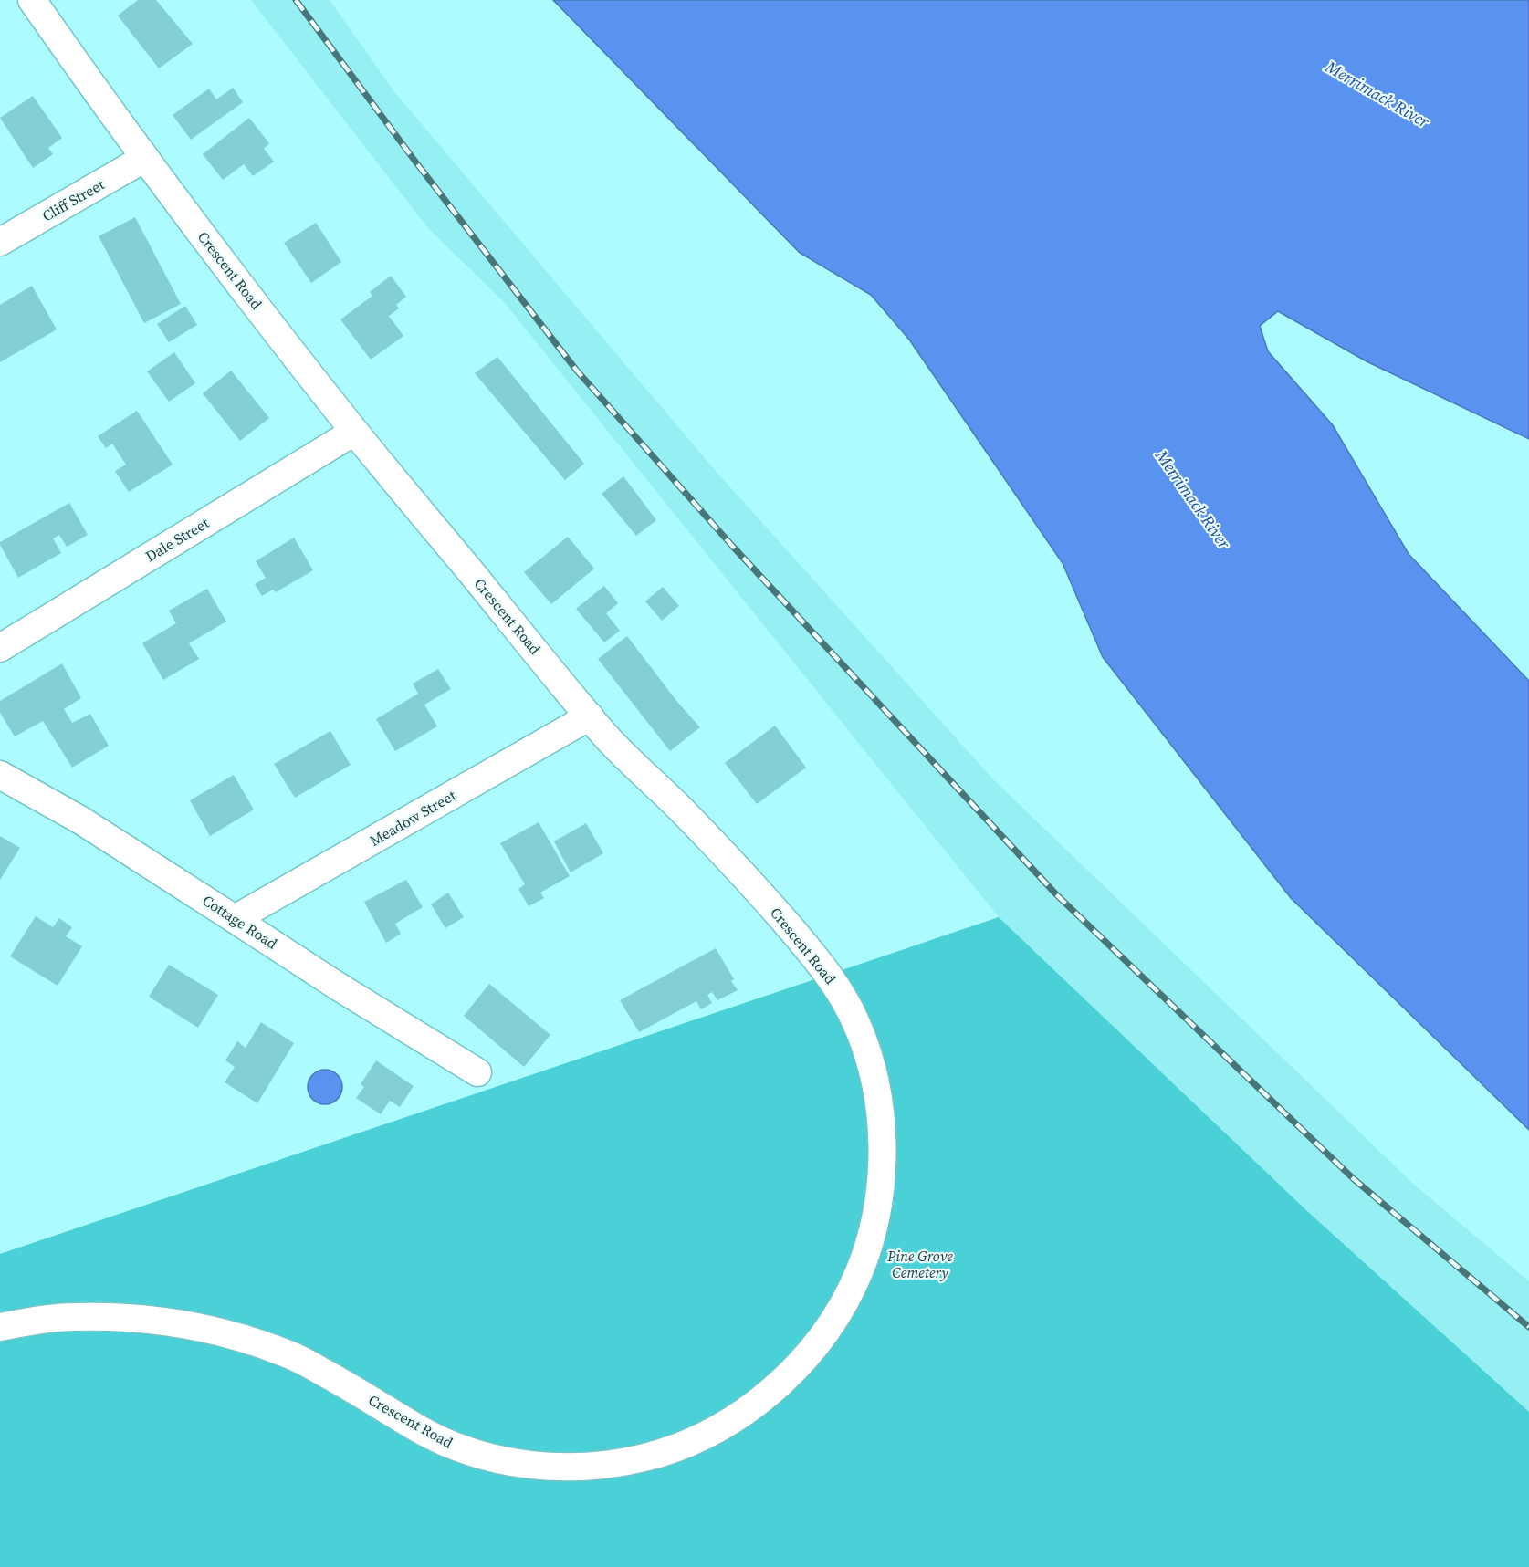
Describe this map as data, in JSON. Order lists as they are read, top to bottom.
{
  "streets": {
    "street": [
      "Cliff Street",
      "Crescent Road",
      "Dale Street",
      "Meadow Street",
      "Cottage Road"
    ]
  },
  "crossings": [
    ["Cliff Street", "Crescent Road"],
    ["Crescent Road", "Dale Street"],
    ["Crescent Road", "Meadow Street"],
    ["Meadow Street", "Cottage Road"]
  ],
  "water": ["Merrimack River"],
  "parks": ["Pine Grove Cemetery"]
}
